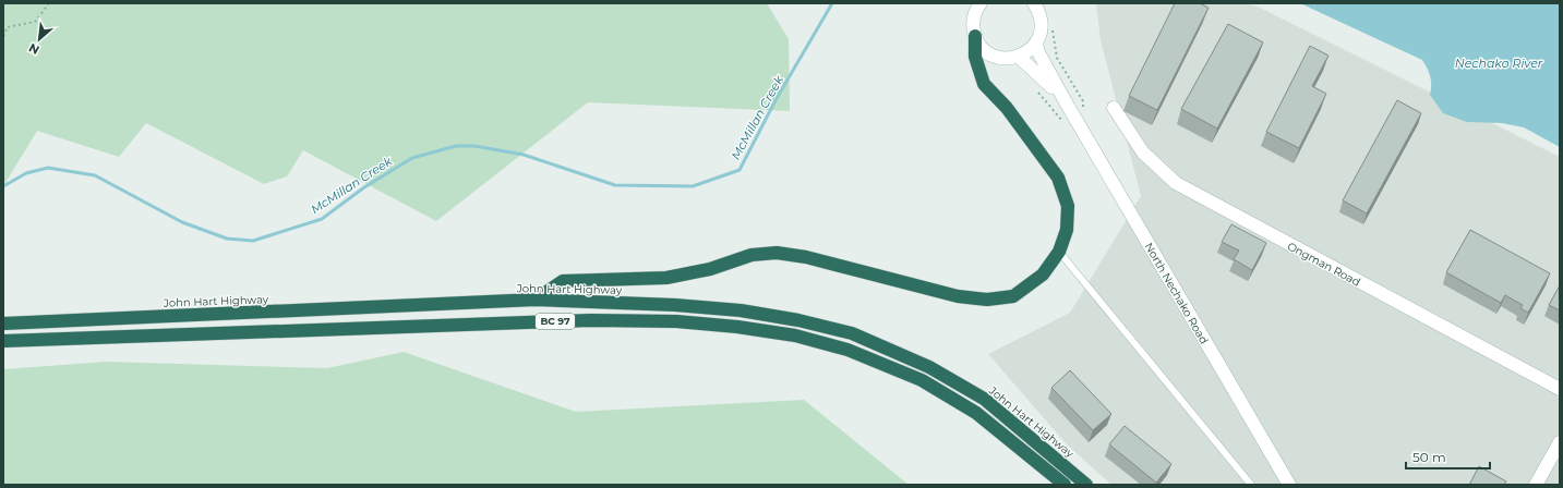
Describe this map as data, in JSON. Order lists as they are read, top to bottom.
{
  "streets": {
    "highway": ["John Hart Highway", "BC 97"],
    "main road": ["Ongman Road", "North Nechako Road"]
  },
  "water": ["Nechako River", "McMillan Creek"],
  "scale_bar": "50 m",
  "north": "bottom left"
}
